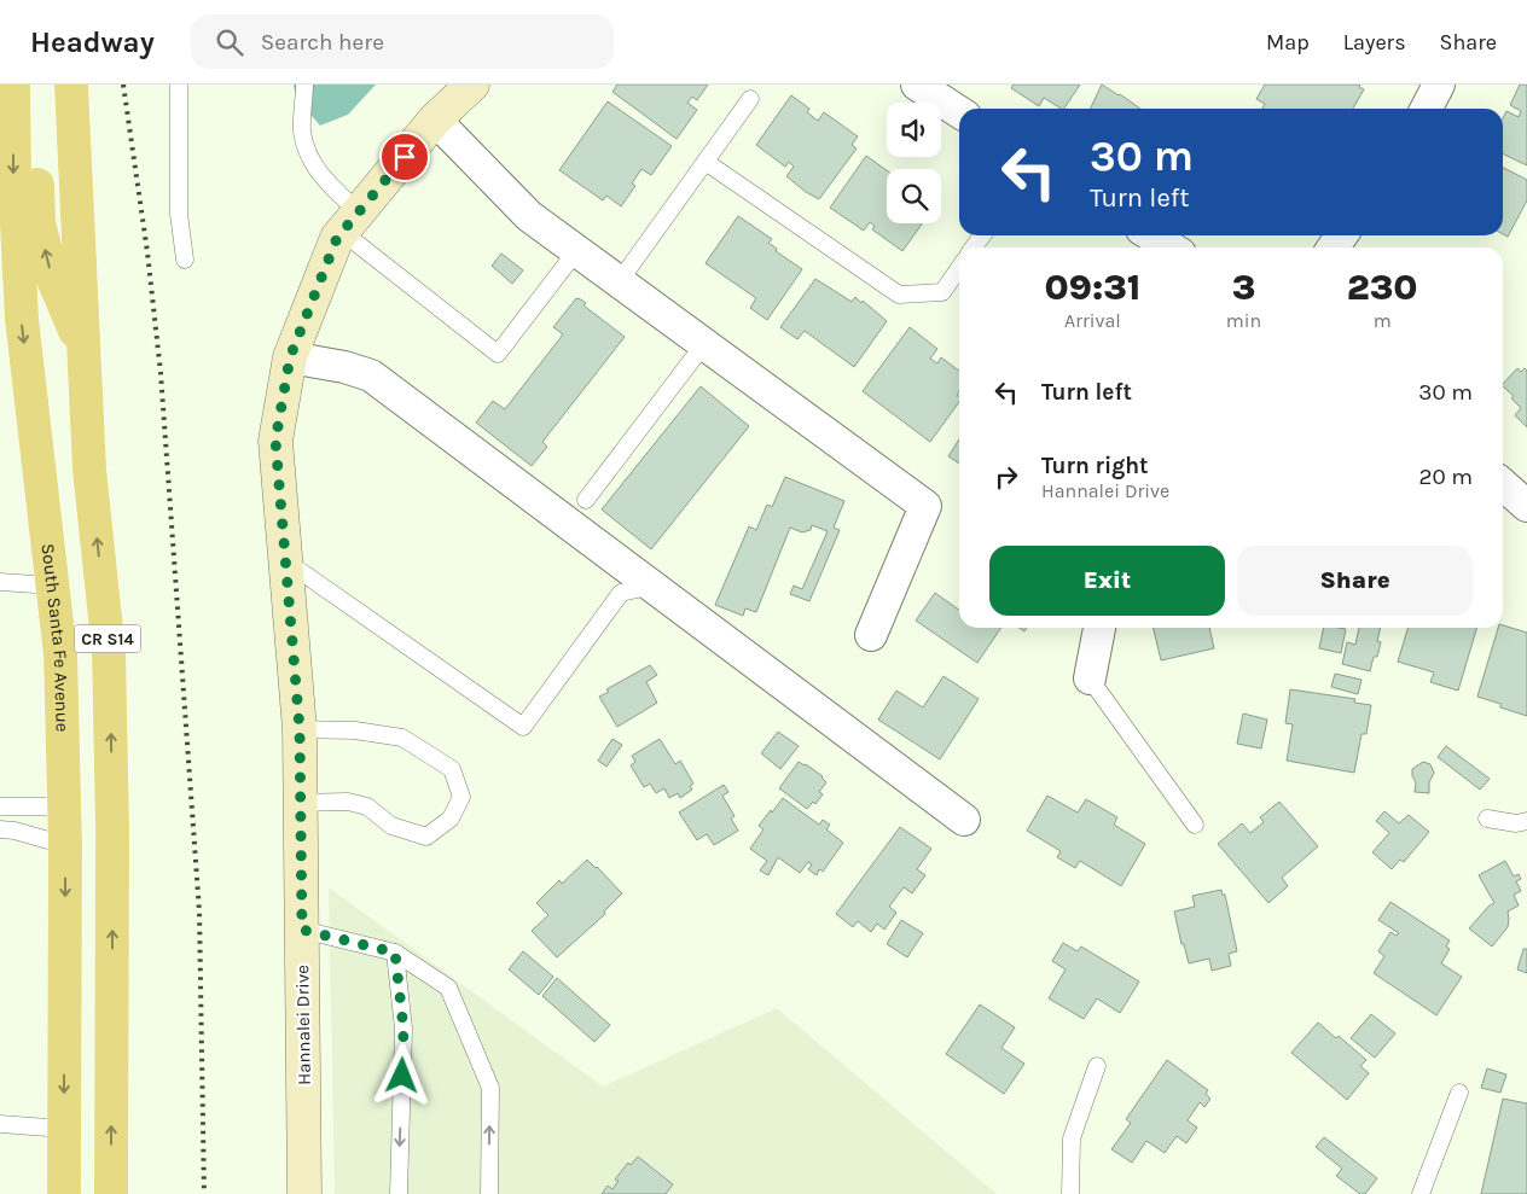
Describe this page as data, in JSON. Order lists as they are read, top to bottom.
{
  "streets": {
    "main road": ["South Santa Fe Avenue", "CR S14"],
    "street": ["Hannalei Drive"]
  },
  "page": {
    "header": "Headway",
    "search": "Search here",
    "nav": ["Map", "Layers", "Share"],
    "turn": ["30 m", "Turn left"],
    "eta": [
      "09:31",
      "Arrival",
      "3",
      "min",
      "230",
      "m"
    ],
    "list": [
      {
        "name": "Turn left",
        "value": "30 m"
      },
      {
        "name": "Turn right",
        "note": "Hannalei Drive",
        "value": "20 m"
      }
    ],
    "buttons": ["Exit", "Share"]
  }
}
